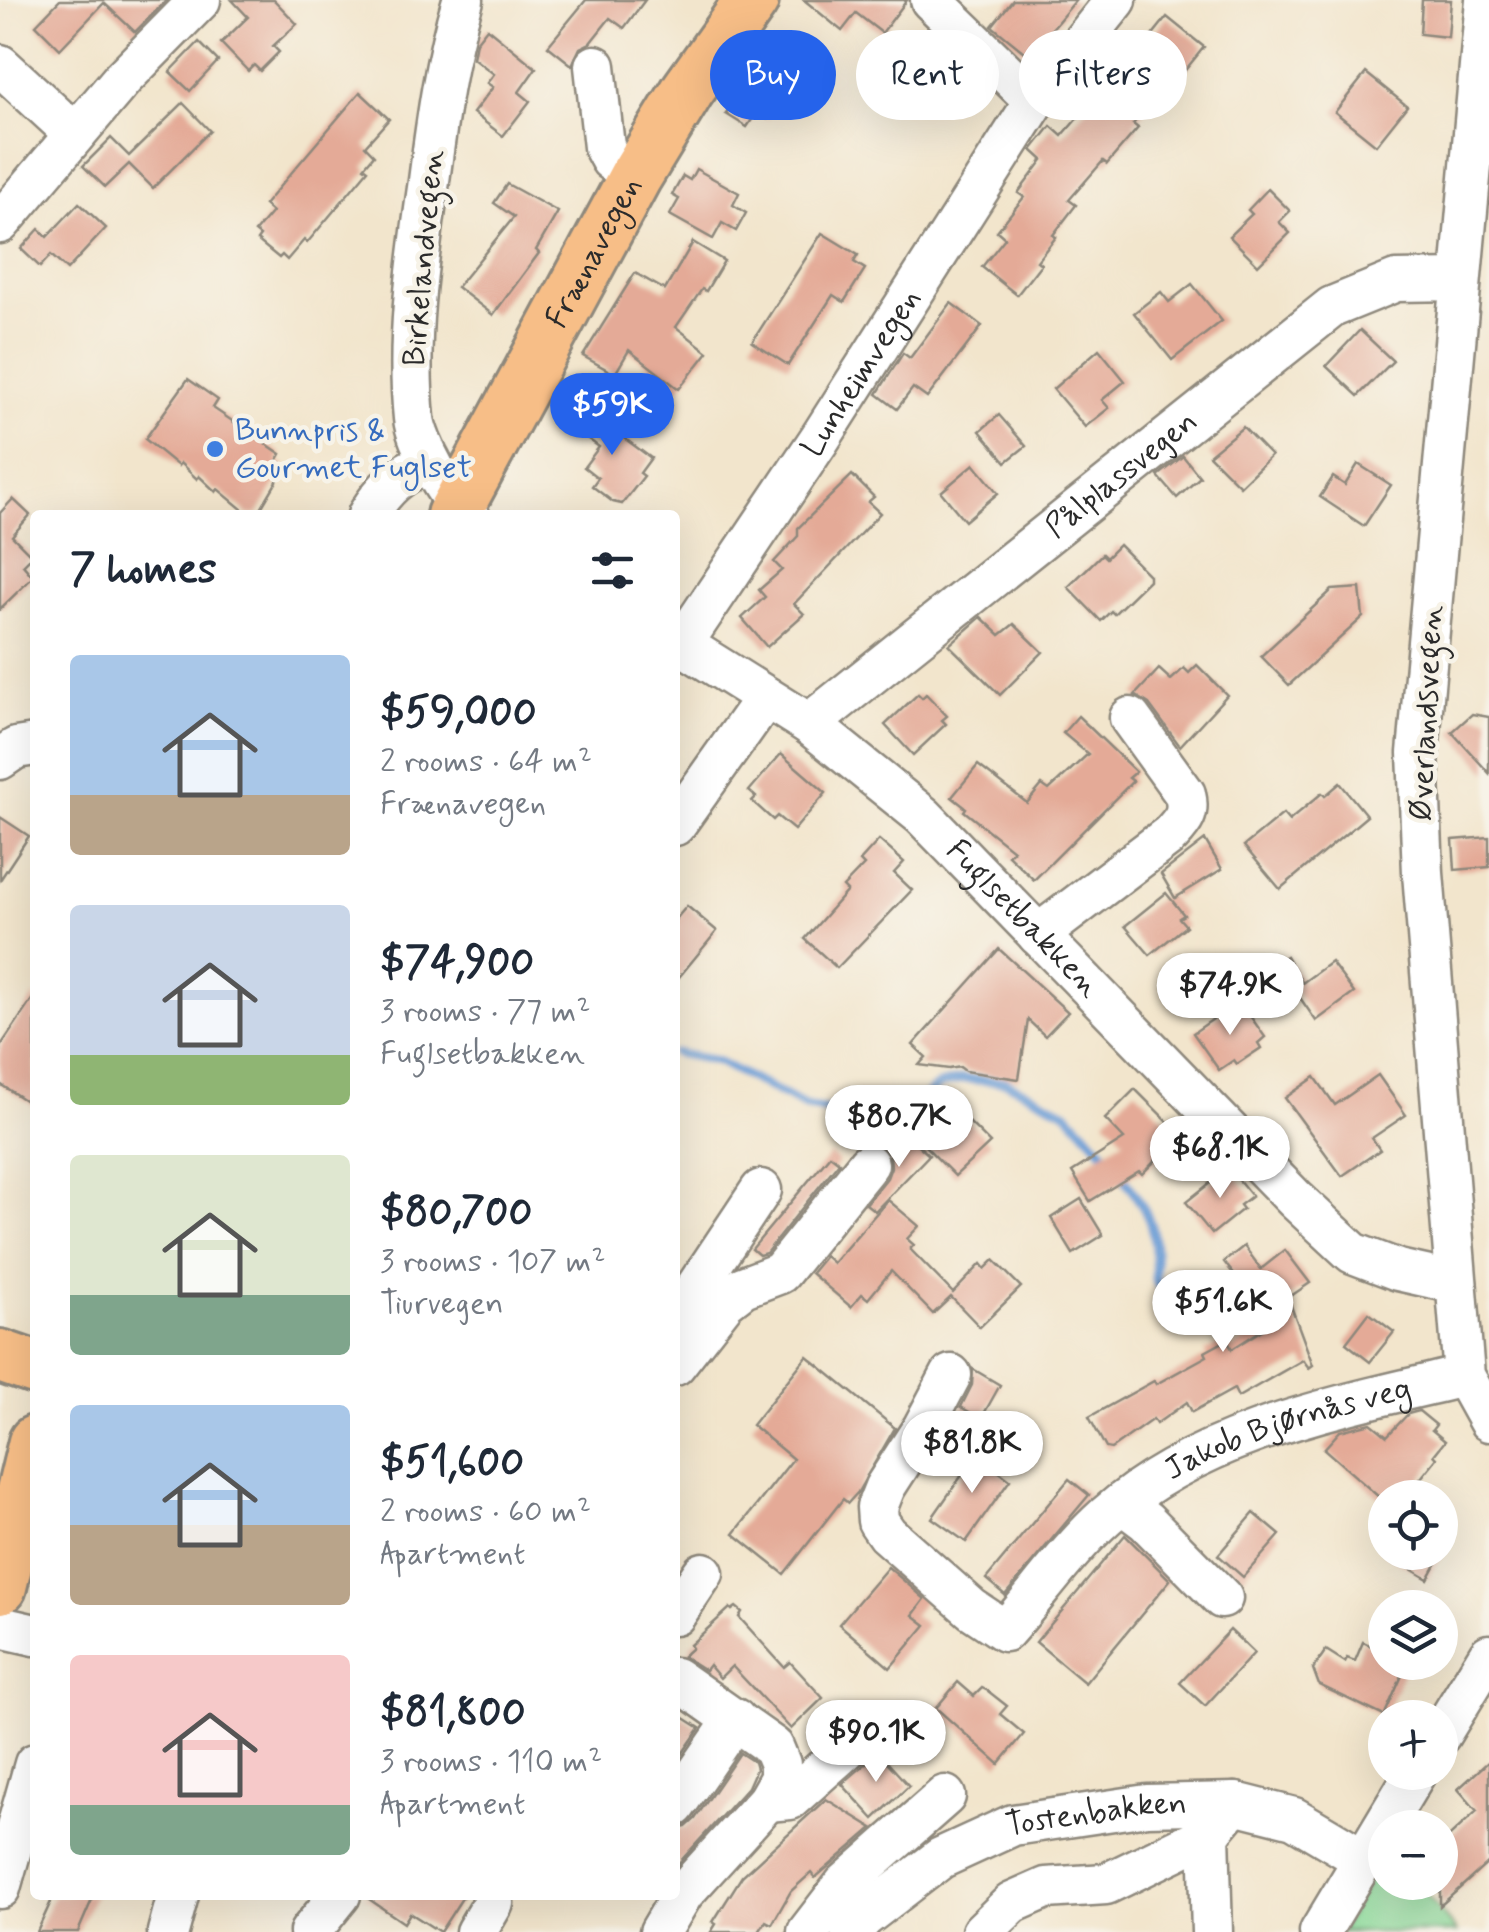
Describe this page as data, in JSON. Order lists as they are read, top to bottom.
{
  "streets": {
    "main road": ["Frænavegen"],
    "street": [
      "Birkelandvegen",
      "Lunheimvegen",
      "Pålplassvegen",
      "Øverlandsvegen",
      "Fuglsetbakken",
      "Jakob Bjørnås veg",
      "Tostenbakken"
    ]
  },
  "crossings": [
    ["Pålplassvegen", "Øverlandsvegen"],
    ["Pålplassvegen", "Fuglsetbakken"],
    ["Øverlandsvegen", "Fuglsetbakken"],
    ["Øverlandsvegen", "Jakob Bjørnås veg"]
  ],
  "places": ["Bunnpris & Gourmet Fuglset"],
  "page": {
    "chip": ["Buy", "Rent", "Filters"],
    "price": [
      "$59K",
      "$74.9K",
      "$80.7K",
      "$68.1K",
      "$51.6K",
      "$81.8K",
      "$90.1K"
    ],
    "heading": "7 homes",
    "list": [
      {
        "name": "$59,000",
        "note": "2 rooms · 64 m² · Frænavegen"
      },
      {
        "name": "$74,900",
        "note": "3 rooms · 77 m² · Fuglsetbakken"
      },
      {
        "name": "$80,700",
        "note": "3 rooms · 107 m² · Tiurvegen"
      },
      {
        "name": "$51,600",
        "note": "2 rooms · 60 m² · Apartment"
      },
      {
        "name": "$81,800",
        "note": "3 rooms · 110 m² · Apartment"
      }
    ],
    "map_buttons": ["+", "−"]
  }
}
